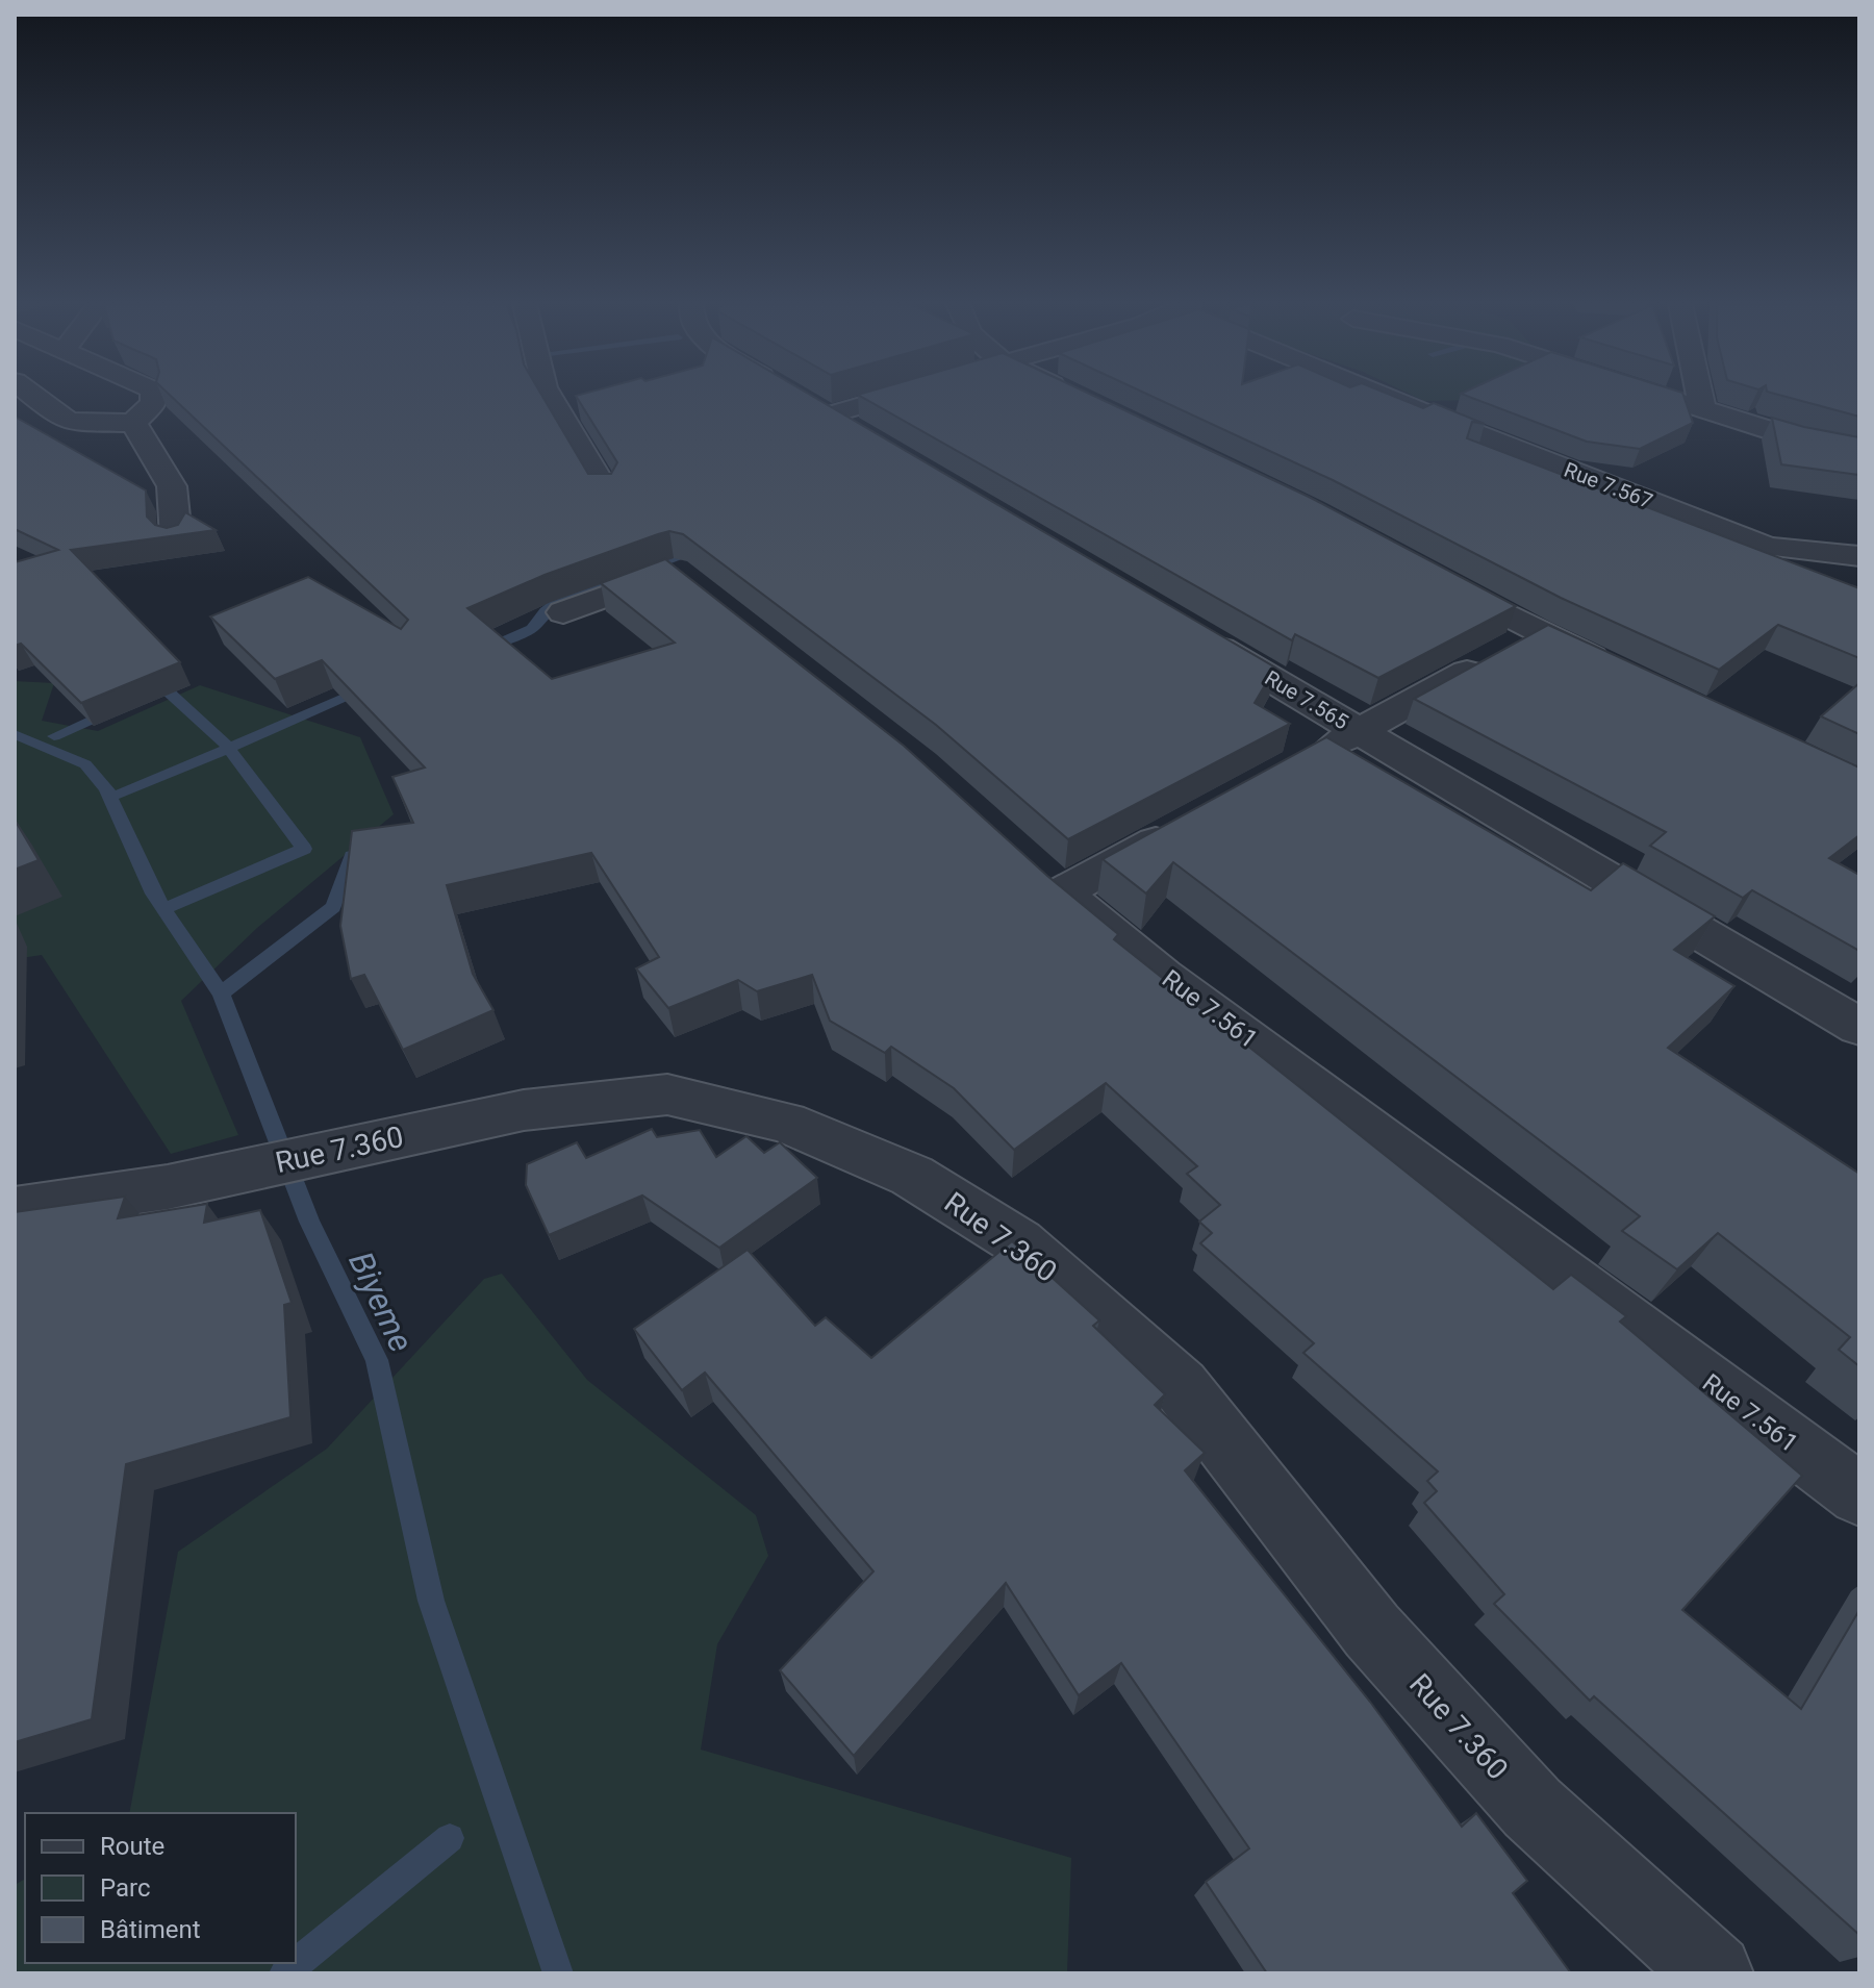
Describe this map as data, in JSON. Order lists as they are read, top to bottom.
{
  "streets": {
    "street": [
      "Rue 7.567",
      "Rue 7.565",
      "Rue 7.561",
      "Rue 7.360"
    ]
  },
  "water": ["Biyeme"],
  "legend": ["Route", "Parc", "Bâtiment"]
}
